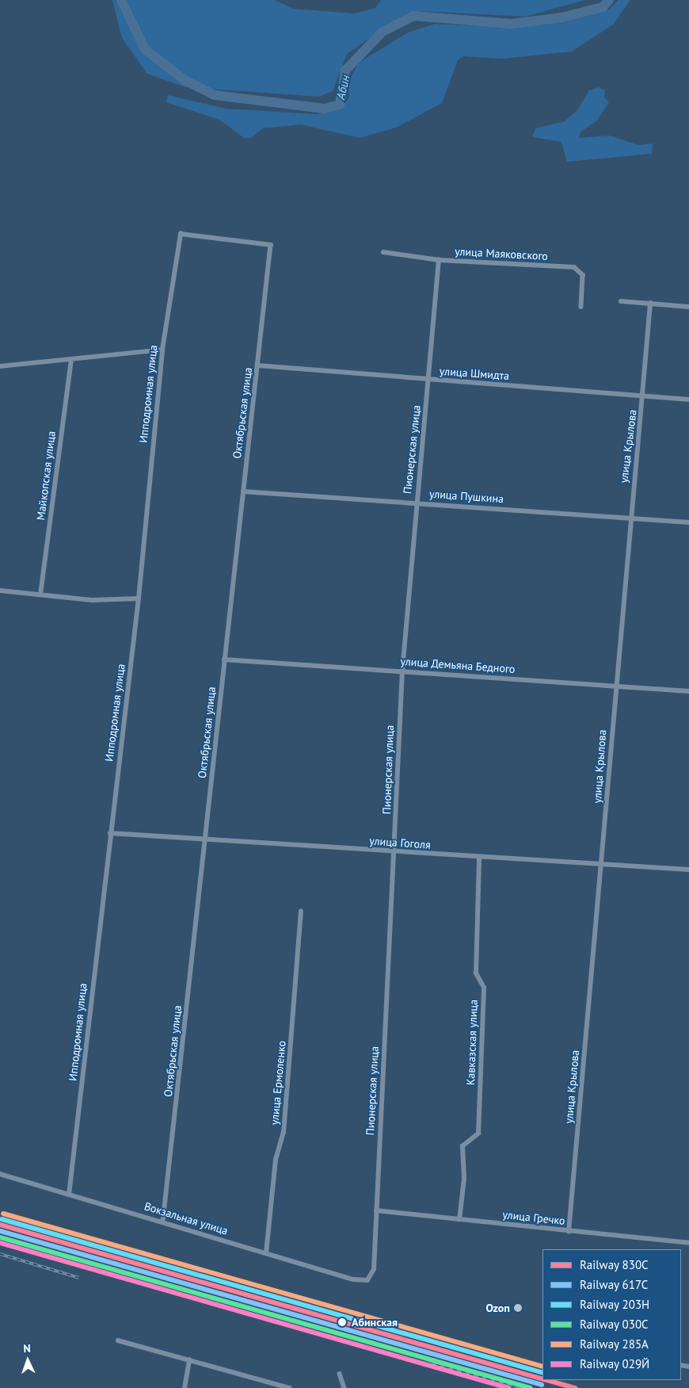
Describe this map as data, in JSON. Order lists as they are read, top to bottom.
{
  "streets": {
    "street": [
      "улица Маяковского",
      "улица Шмидта",
      "Ипподромная улица",
      "Октябрьская улица",
      "улица Крылова",
      "Пионерская улица",
      "Майкопская улица",
      "улица Пушкина",
      "улица Демьяна Бедного",
      "улица Гоголя",
      "Кавказская улица",
      "улица Ермоленко",
      "улица Гречко",
      "Вокзальная улица"
    ]
  },
  "crossings": [
    ["улица Маяковского", "Пионерская улица"],
    ["улица Шмидта", "Октябрьская улица"],
    ["улица Шмидта", "улица Крылова"],
    ["улица Шмидта", "Пионерская улица"],
    ["Ипподромная улица", "Октябрьская улица"],
    ["Ипподромная улица", "улица Гоголя"],
    ["Ипподромная улица", "Вокзальная улица"],
    ["Октябрьская улица", "улица Пушкина"],
    ["Октябрьская улица", "улица Демьяна Бедного"],
    ["Октябрьская улица", "улица Гоголя"],
    ["Октябрьская улица", "Вокзальная улица"],
    ["улица Крылова", "улица Пушкина"],
    ["улица Крылова", "улица Демьяна Бедного"],
    ["улица Крылова", "улица Гоголя"],
    ["улица Крылова", "улица Гречко"],
    ["Пионерская улица", "улица Пушкина"],
    ["Пионерская улица", "улица Демьяна Бедного"],
    ["Пионерская улица", "улица Гоголя"],
    ["Пионерская улица", "улица Гречко"],
    ["Пионерская улица", "Вокзальная улица"],
    ["улица Гоголя", "Кавказская улица"],
    ["Кавказская улица", "улица Гречко"],
    ["улица Ермоленко", "Вокзальная улица"]
  ],
  "water": ["Абин"],
  "places": ["Ozon", "Абинская"],
  "lines": [
    "rail line 285А",
    "rail line 203Н",
    "rail line 830С",
    "rail line 617C",
    "rail line 030C",
    "rail line 029Й"
  ],
  "legend": [
    "Railway 830С",
    "Railway 617C",
    "Railway 203Н",
    "Railway 030C",
    "Railway 285А",
    "Railway 029Й"
  ],
  "north": "top"
}
